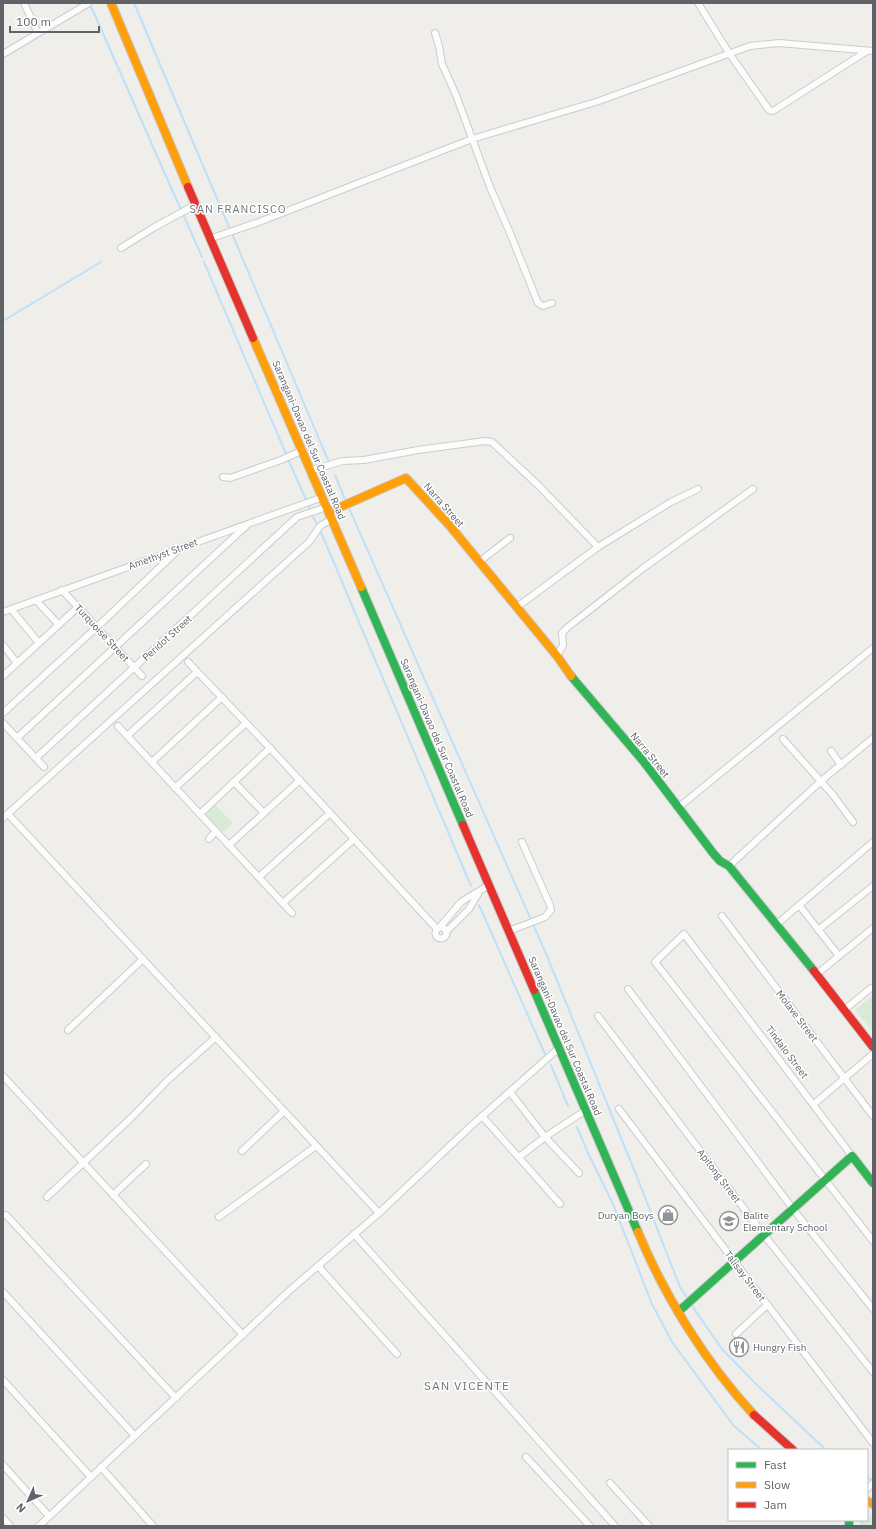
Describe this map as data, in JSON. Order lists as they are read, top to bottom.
{
  "streets": {
    "main road": ["Sarangani-Davao del Sur Coastal Road", "Narra Street", "Tindalo Street"],
    "street": [
      "Amethyst Street",
      "Turquoise Street",
      "Peridot Street",
      "Molave Street",
      "Apitong Street",
      "Talisay Street"
    ]
  },
  "crossings": [
    ["Sarangani-Davao del Sur Coastal Road", "Narra Street"],
    ["Sarangani-Davao del Sur Coastal Road", "Amethyst Street"],
    ["Amethyst Street", "Turquoise Street"],
    ["Turquoise Street", "Peridot Street"]
  ],
  "districts": ["SAN FRANCISCO", "SAN VICENTE"],
  "places": {
    "shop": ["Duryan Boys"],
    "school or university": ["Balite Elementary School"],
    "restaurant": ["Hungry Fish"]
  },
  "legend": ["Fast", "Slow", "Jam"],
  "scale_bar": "100 m",
  "north": "bottom left"
}
